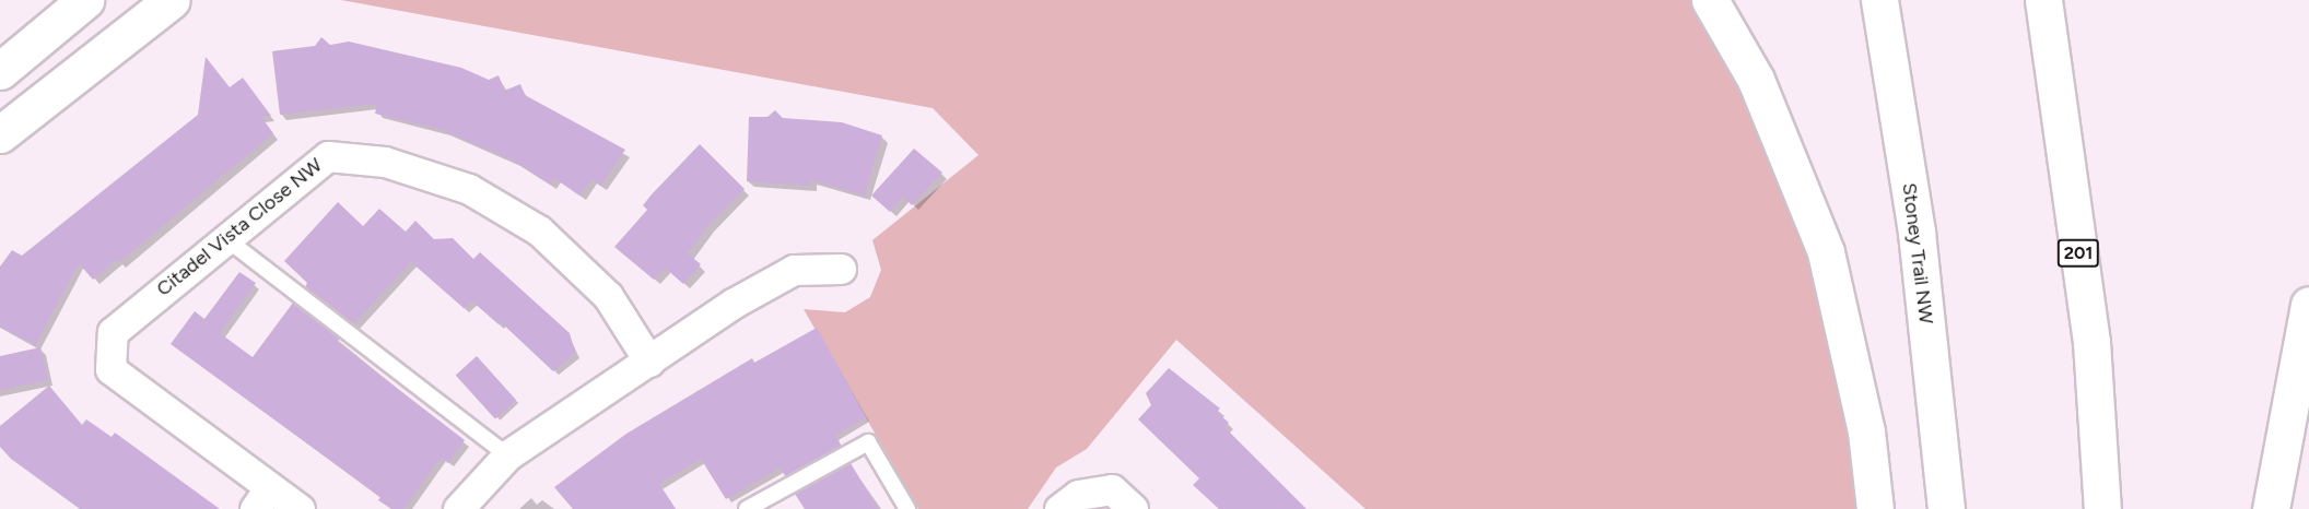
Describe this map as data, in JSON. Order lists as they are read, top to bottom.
{
  "streets": {
    "main road": ["Stoney Trail NW", "201"],
    "street": ["Citadel Vista Close NW"]
  }
}
